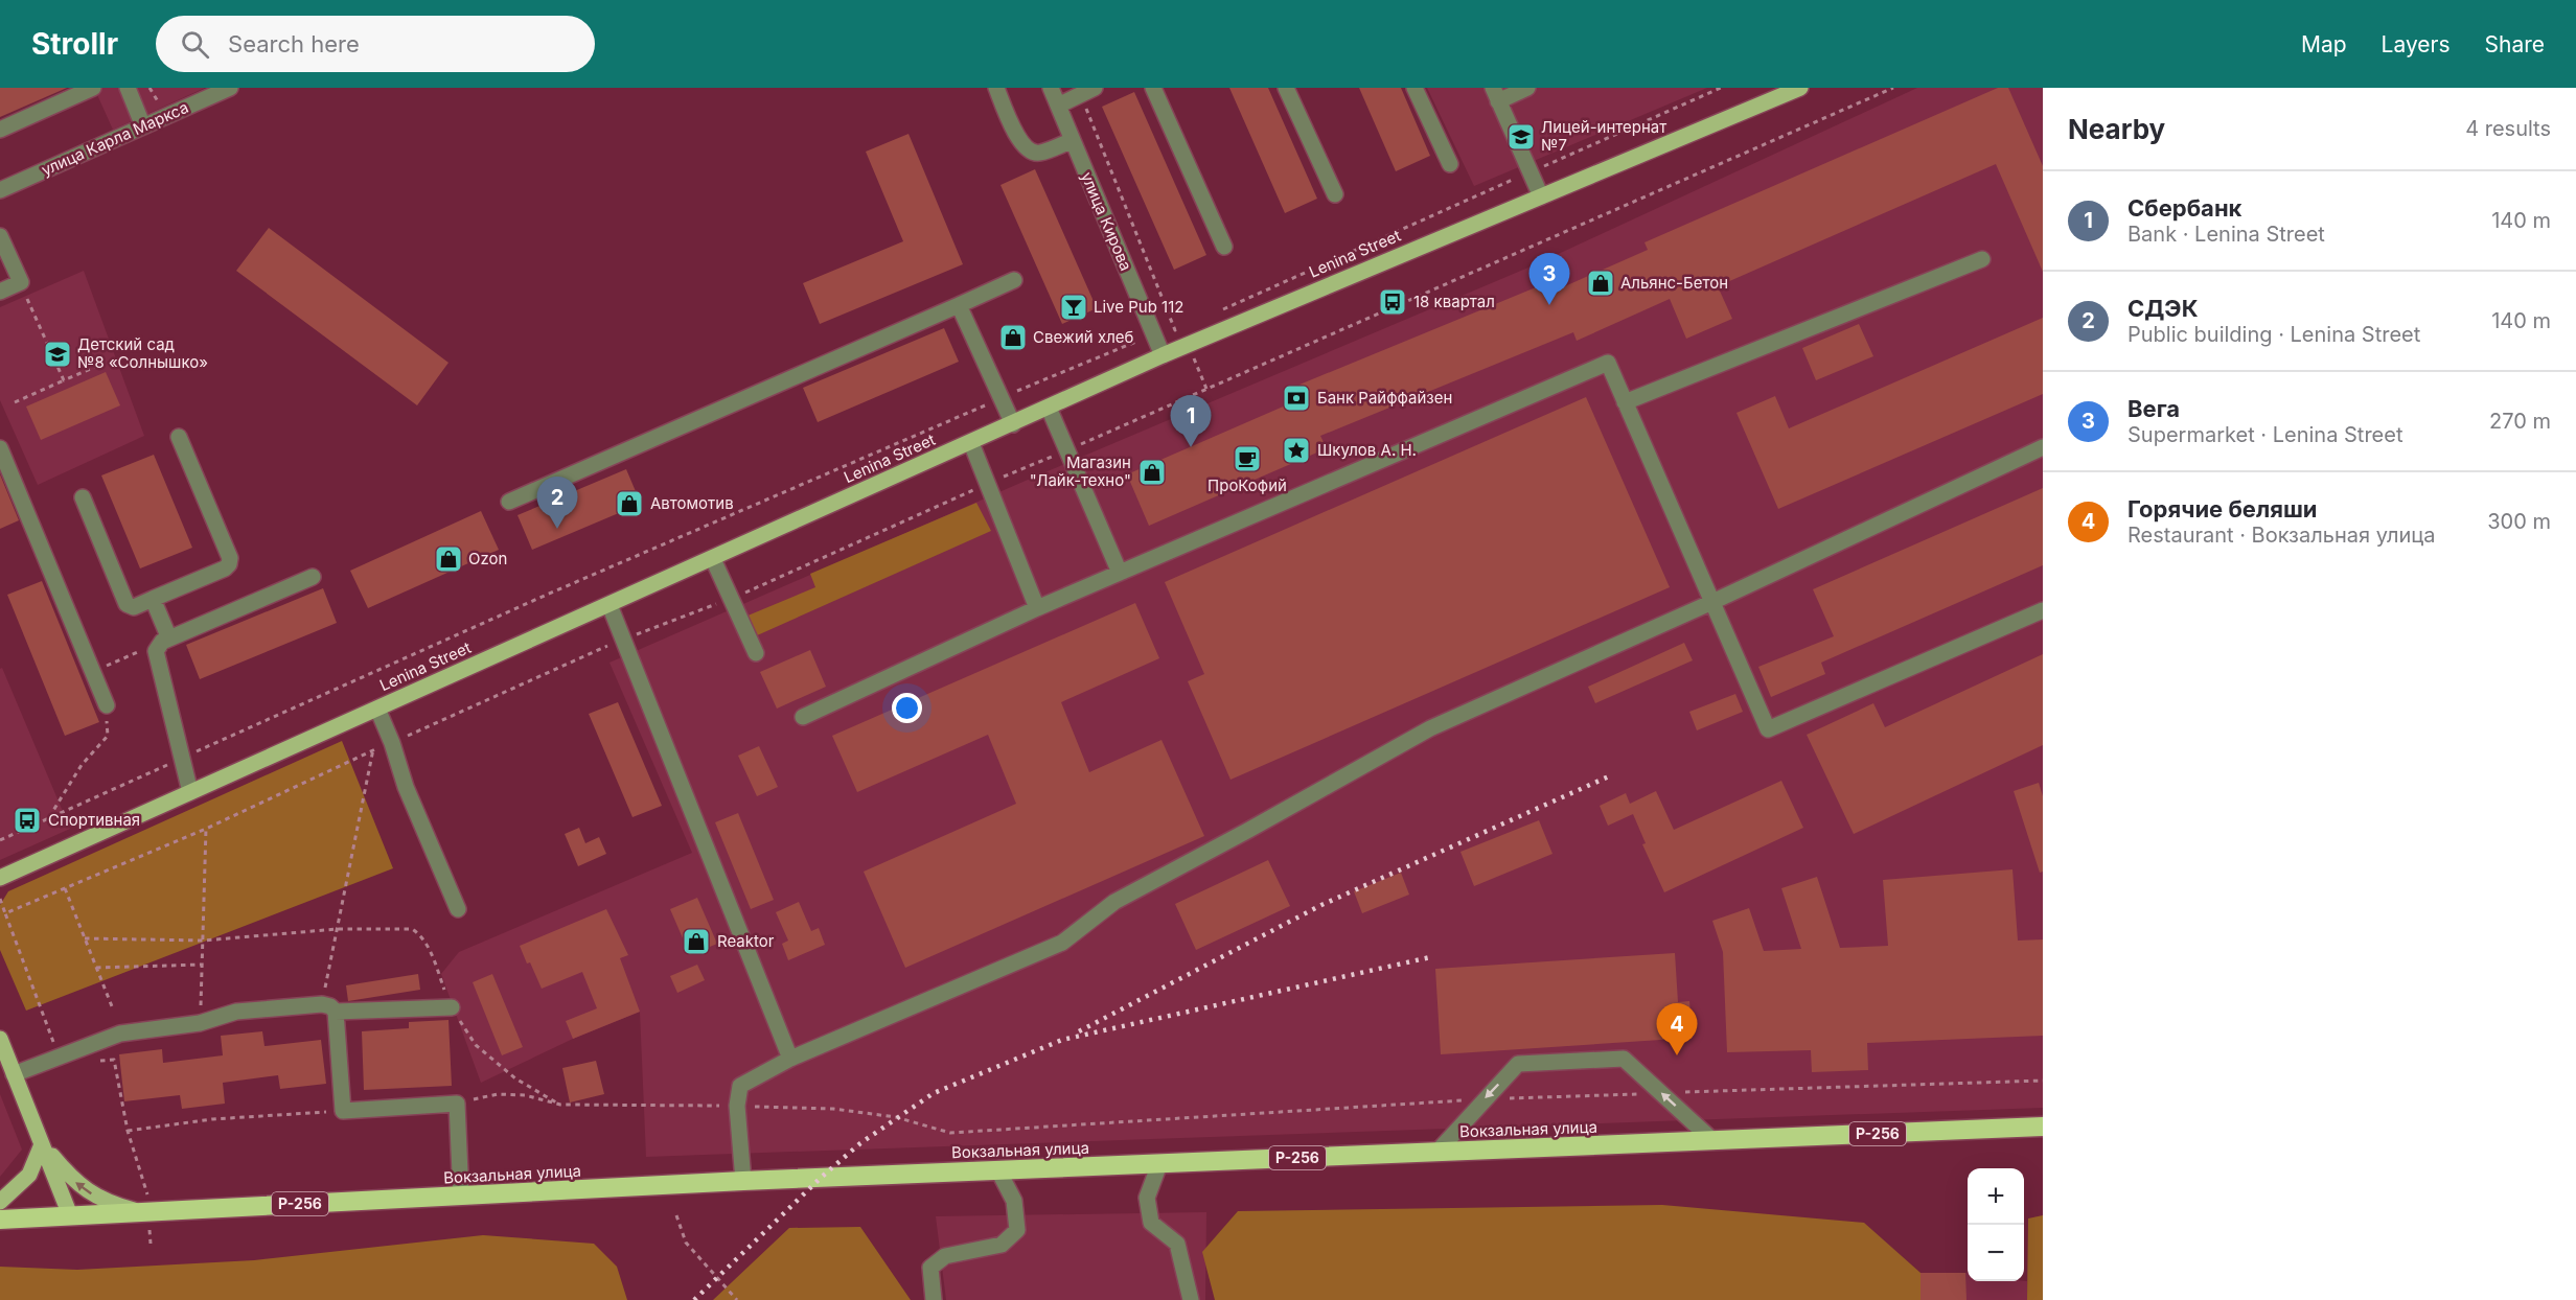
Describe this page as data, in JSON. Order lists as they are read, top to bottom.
{
  "streets": {
    "highway": ["Вокзальная улица", "Р-256"],
    "main road": ["Lenina Street"],
    "street": ["улица Карла Маркса", "улица Кирова"]
  },
  "crossings": [
    ["улица Кирова", "Lenina Street"]
  ],
  "places": {
    "school or university": ["Лицей-интернат №7", "Детский сад №8 «Солнышко»"],
    "shop": [
      "Альянс-Бетон",
      "Свежий хлеб",
      "Магазин \"Лайк-техно\"",
      "Автомотив",
      "Ozon",
      "Reaktor"
    ],
    "bus stop": ["18 квартал", "Спортивная"],
    "bar": ["Live Pub 112"],
    "bank": ["Банк Райффайзен"],
    "place": ["Шкулов А. Н."],
    "cafe": ["ПроКофий"]
  },
  "page": {
    "header": "Strollr",
    "search": "Search here",
    "nav": ["Map", "Layers", "Share"],
    "heading": ["Nearby", "4 results"],
    "list": [
      {
        "mark": "1",
        "name": "Сбербанк",
        "note": "Bank · Lenina Street",
        "value": "140 m"
      },
      {
        "mark": "2",
        "name": "СДЭК",
        "note": "Public building · Lenina Street",
        "value": "140 m"
      },
      {
        "mark": "3",
        "name": "Вега",
        "note": "Supermarket · Lenina Street",
        "value": "270 m"
      },
      {
        "mark": "4",
        "name": "Горячие беляши",
        "note": "Restaurant · Вокзальная улица",
        "value": "300 m"
      }
    ],
    "pins": [
      "3",
      "1",
      "2",
      "4"
    ],
    "map_buttons": ["+", "−"]
  }
}
